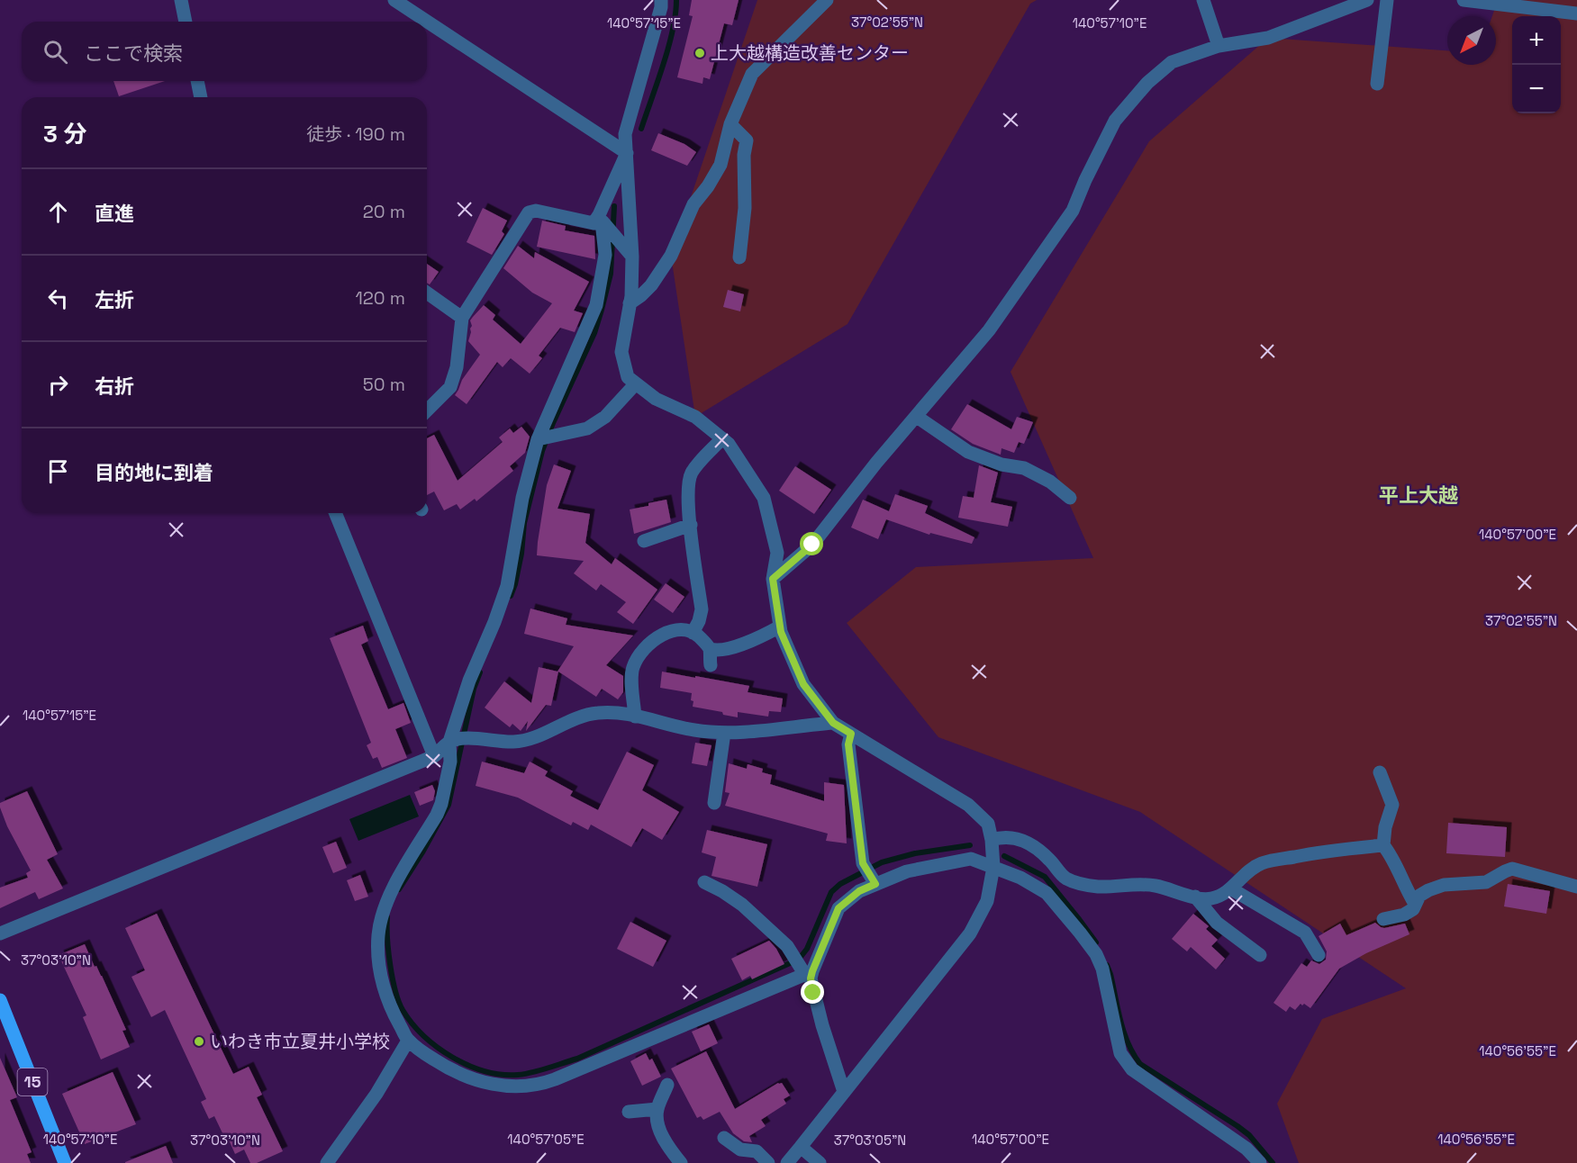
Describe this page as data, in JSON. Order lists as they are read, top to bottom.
{
  "streets": {
    "main road": ["15"]
  },
  "districts": ["平上大越"],
  "places": ["上大越構造改善センター", "いわき市立夏井小学校"],
  "north": "bottom left",
  "page": {
    "map_buttons": ["+", "−"],
    "search": "ここで検索",
    "heading": ["3 分", "徒歩 · 190 m"],
    "list": [
      ["直進", "20 m"],
      ["左折", "120 m"],
      ["右折", "50 m"],
      "目的地に到着"
    ]
  },
  "coordinates": [
    "37°02'55\"N",
    "140°57'15\"E",
    "140°57'10\"E",
    "140°57'00\"E",
    "37°03'10\"N",
    "140°56'55\"E",
    "140°57'05\"E",
    "37°03'05\"N"
  ]
}
